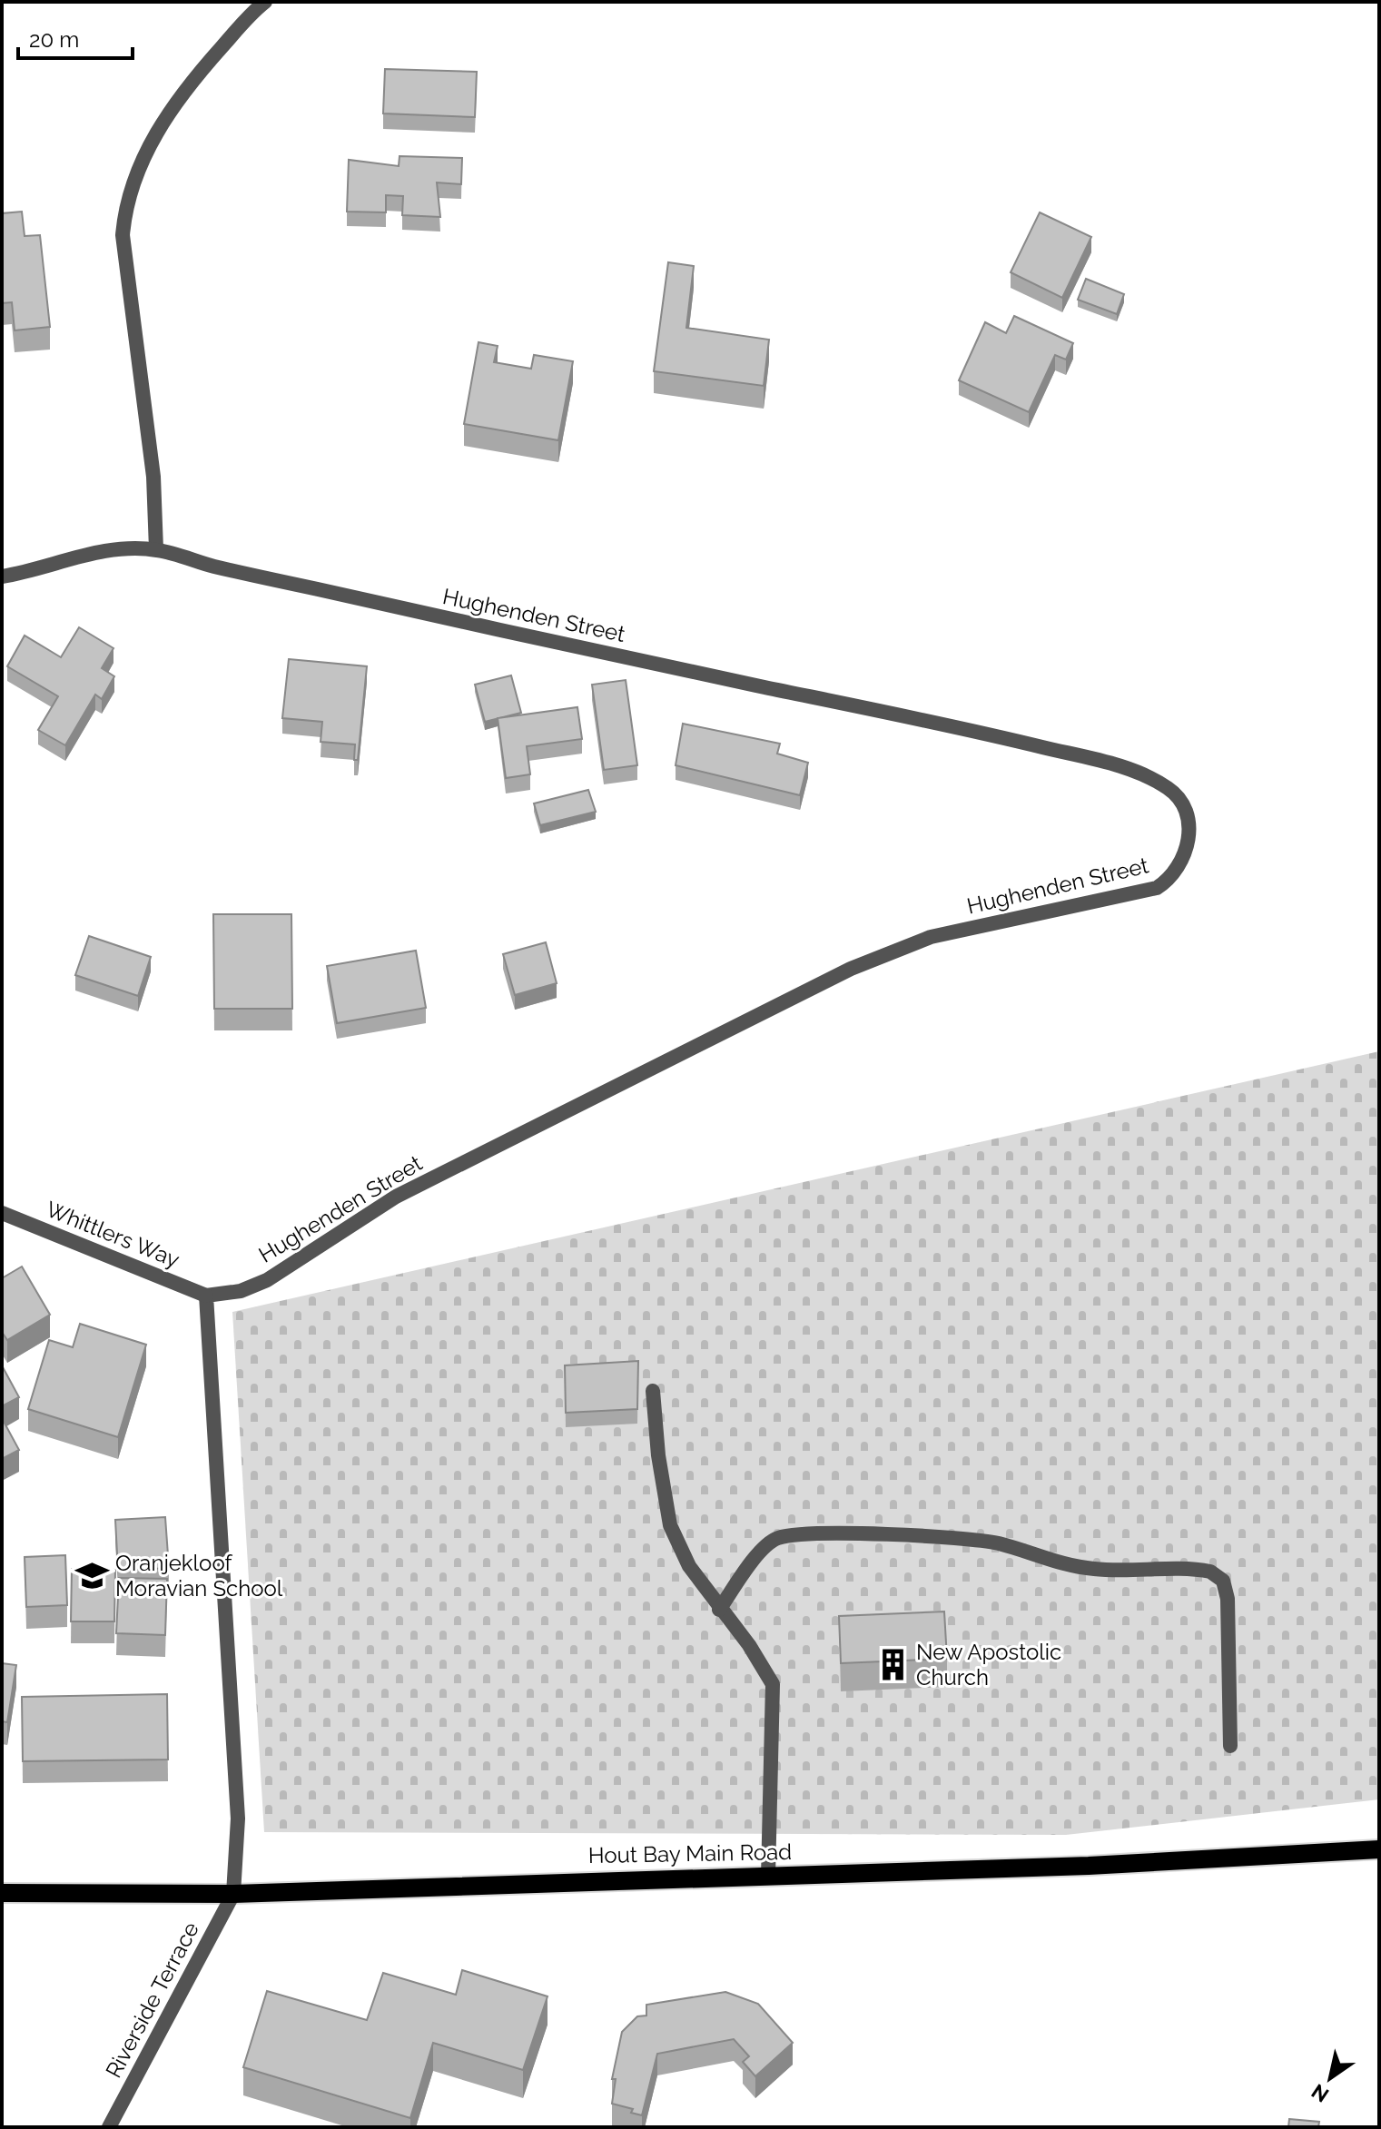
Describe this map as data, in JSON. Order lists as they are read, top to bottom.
{
  "streets": {
    "main road": ["Hout Bay Main Road"],
    "street": ["Hughenden Street", "Whittlers Way", "Riverside Terrace"]
  },
  "crossings": [
    ["Hughenden Street", "Whittlers Way"],
    ["Hout Bay Main Road", "Riverside Terrace"]
  ],
  "places": {
    "school or university": ["Oranjekloof Moravian School"],
    "building": ["New Apostolic Church"]
  },
  "scale_bar": "20 m",
  "north": "bottom left"
}
